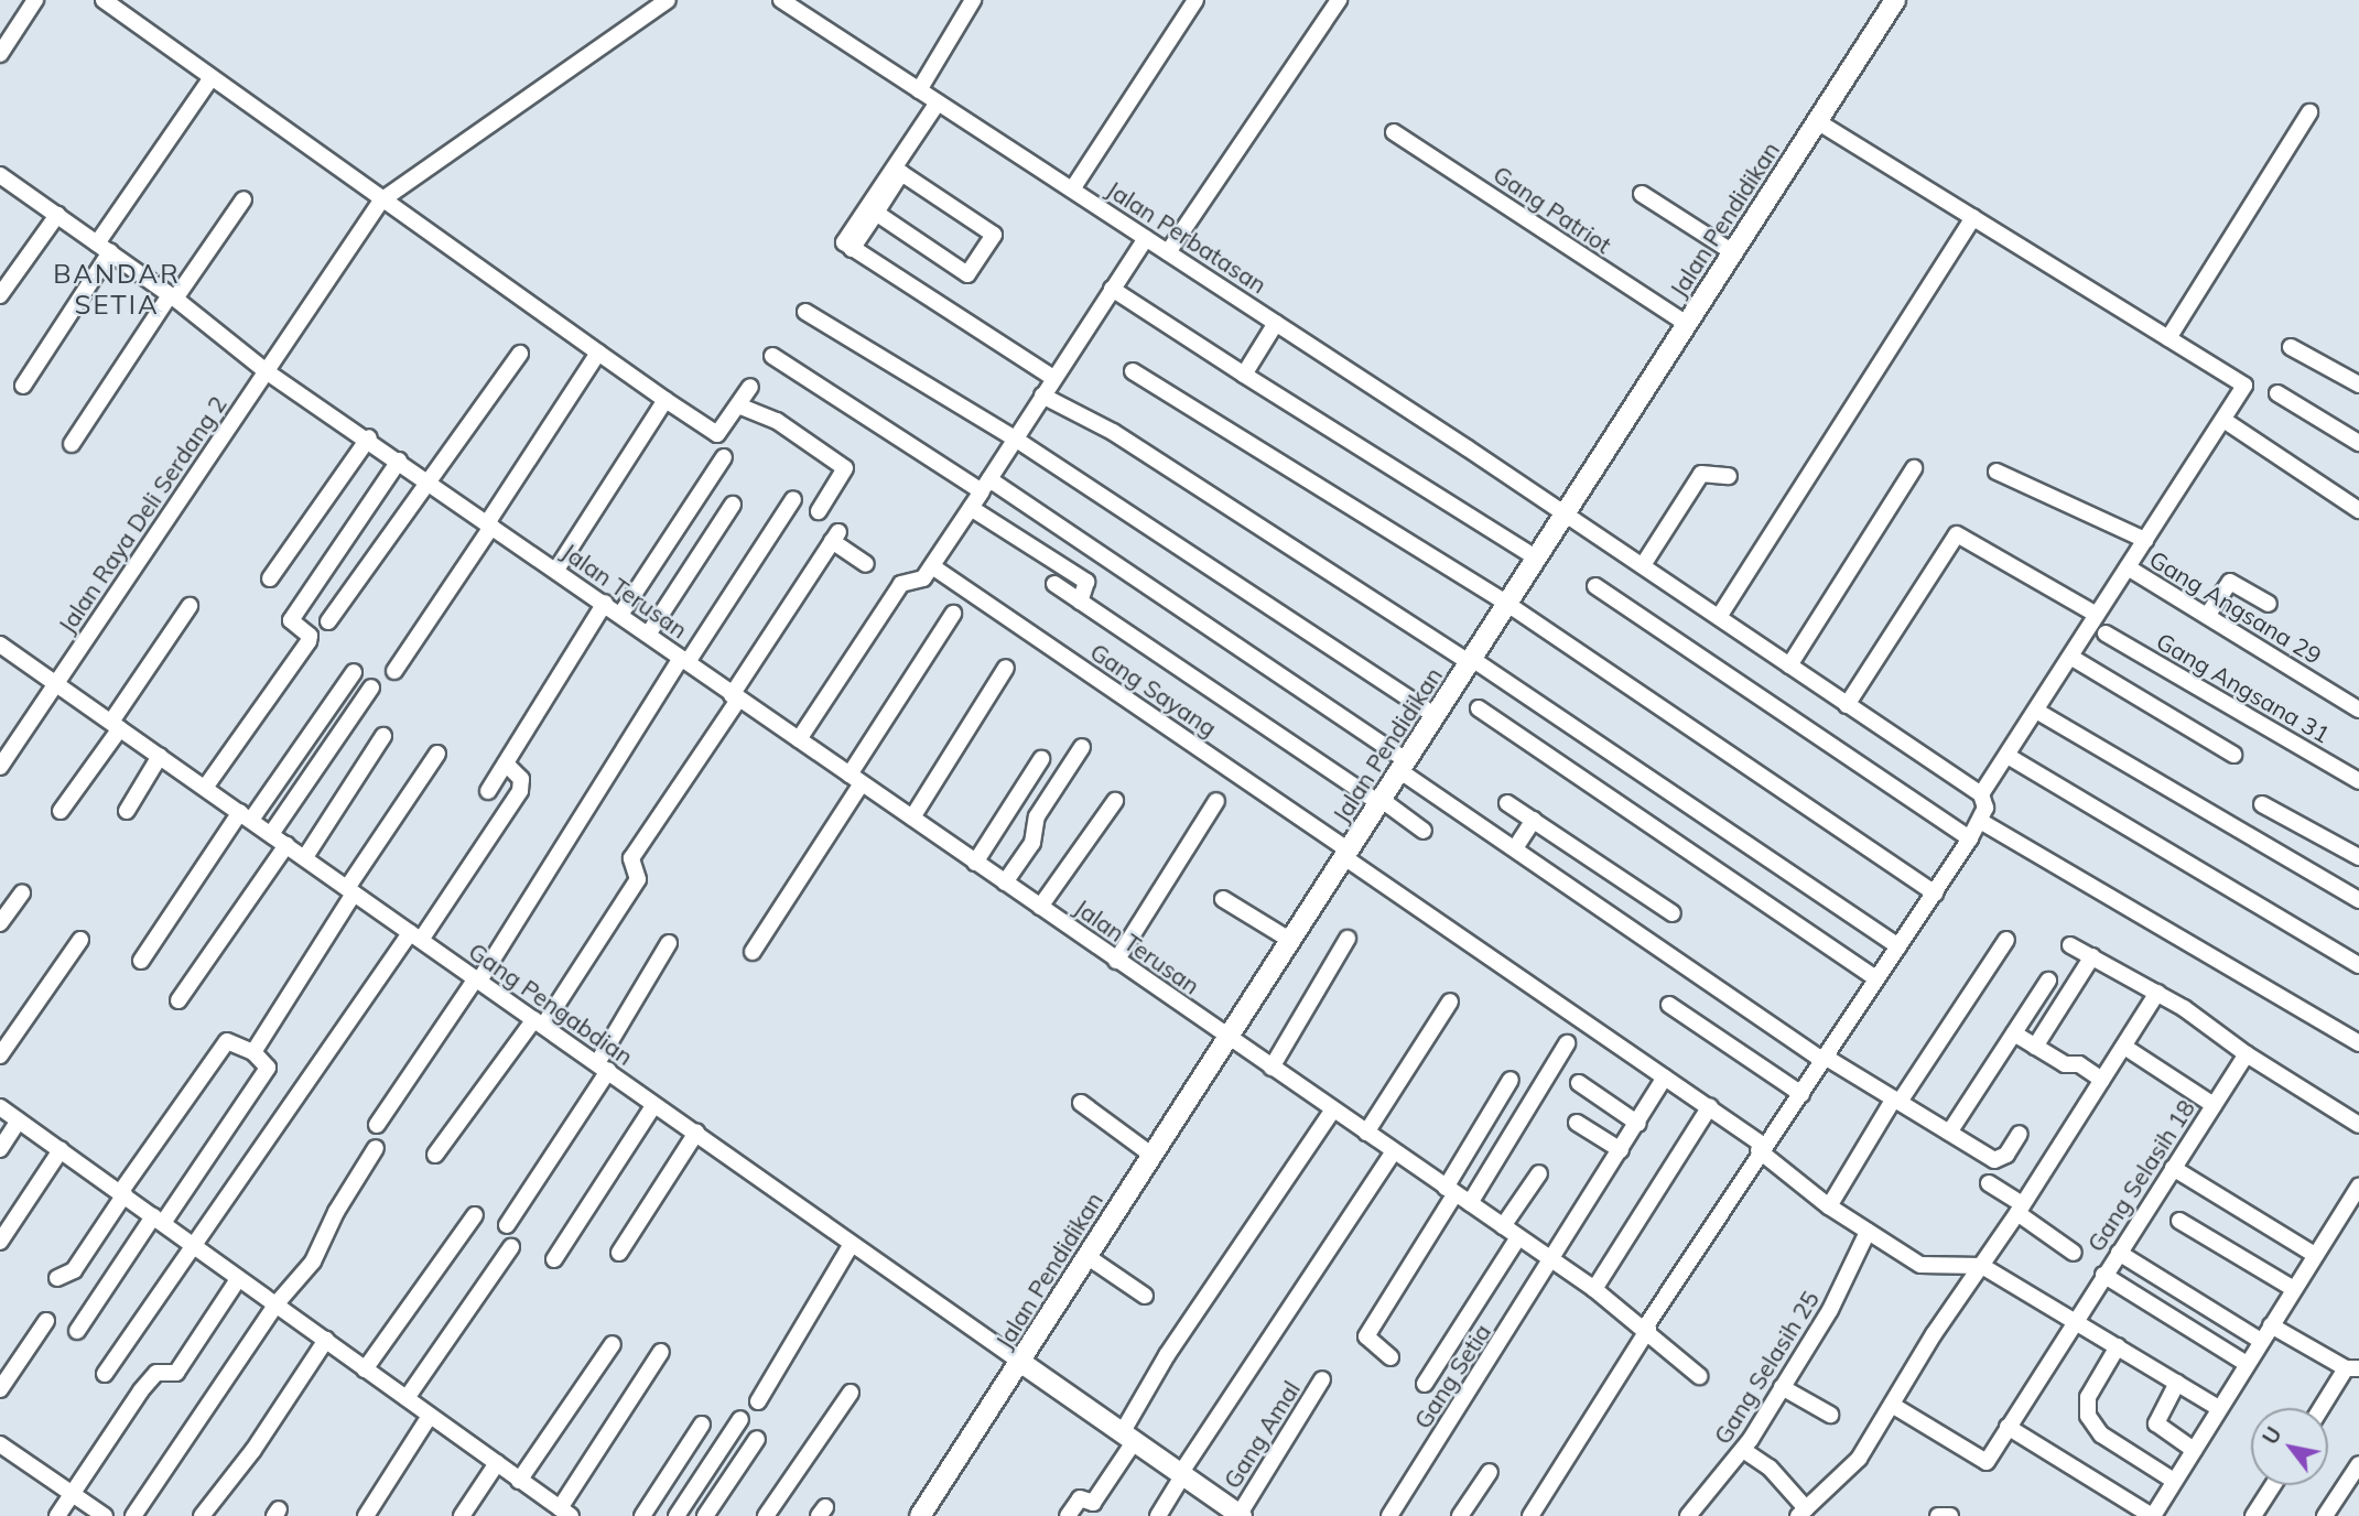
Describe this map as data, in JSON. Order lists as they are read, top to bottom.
{
  "streets": {
    "main road": ["Jalan Pendidikan"],
    "street": [
      "Gang Patriot",
      "Jalan Perbatasan",
      "Jalan Raya Deli Serdang 2",
      "Jalan Terusan",
      "Gang Angsana 29",
      "Gang Angsana 31",
      "Gang Sayang",
      "Gang Pengabdian",
      "Gang Selasih 18",
      "Gang Selasih 25",
      "Gang Setia",
      "Gang Amal"
    ]
  },
  "crossings": [
    ["Gang Patriot", "Jalan Pendidikan"],
    ["Jalan Pendidikan", "Jalan Perbatasan"],
    ["Jalan Pendidikan", "Jalan Terusan"],
    ["Jalan Pendidikan", "Gang Sayang"],
    ["Jalan Pendidikan", "Gang Pengabdian"],
    ["Jalan Raya Deli Serdang 2", "Jalan Terusan"],
    ["Jalan Raya Deli Serdang 2", "Gang Pengabdian"],
    ["Jalan Terusan", "Gang Setia"],
    ["Gang Sayang", "Gang Selasih 25"],
    ["Gang Sayang", "Gang Setia"]
  ],
  "districts": ["BANDAR SETIA"],
  "north": "top left"
}
